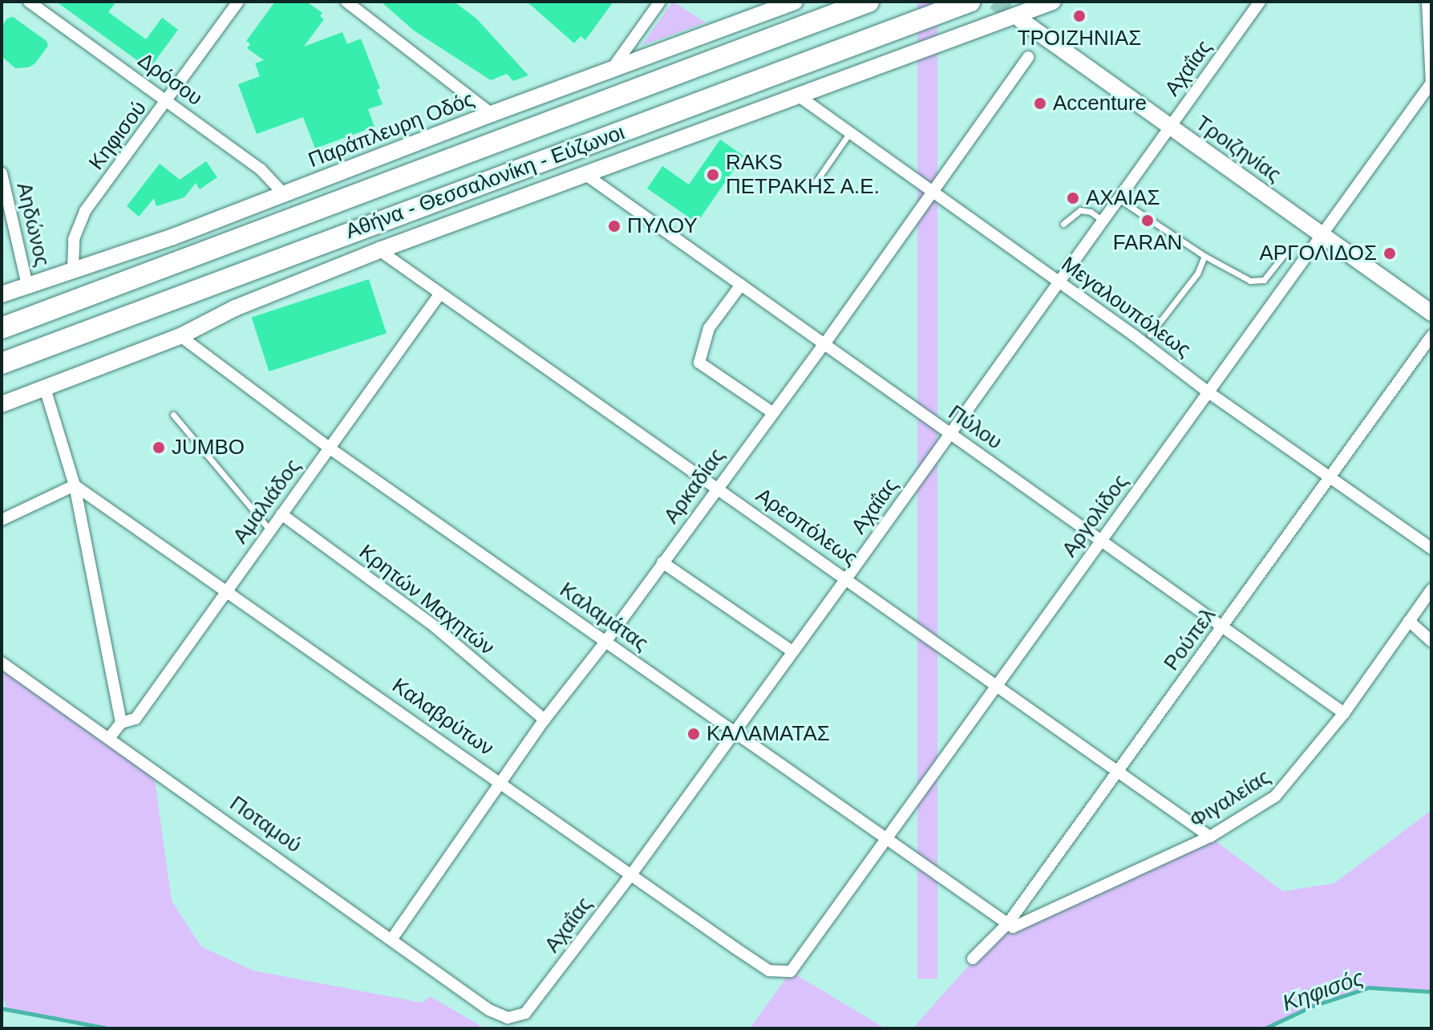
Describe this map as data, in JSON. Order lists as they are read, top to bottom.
{
  "streets": {
    "highway": ["Αθήνα - Θεσσαλονίκη - Εύζωνοι"],
    "main road": ["Παράπλευρη Οδός", "Τροιζηνίας"],
    "street": [
      "Αχαΐας",
      "Δρόσου",
      "Κηφισού",
      "Αηδώνος",
      "Μεγαλουπόλεως",
      "Πύλου",
      "Αρκαδίας",
      "Αμαλιάδος",
      "Αργολίδος",
      "Αρεοπόλεως",
      "Κρητών Μαχητών",
      "Καλαμάτας",
      "Ρούπελ",
      "Καλαβρύτων",
      "Φιγαλείας",
      "Ποταμού"
    ]
  },
  "crossings": [
    ["Αχαΐας", "Τροιζηνίας"],
    ["Αχαΐας", "Μεγαλουπόλεως"],
    ["Αχαΐας", "Πύλου"],
    ["Αχαΐας", "Αρεοπόλεως"],
    ["Αχαΐας", "Καλαμάτας"],
    ["Αχαΐας", "Καλαβρύτων"],
    ["Αχαΐας", "Ποταμού"],
    ["Δρόσου", "Παράπλευρη Οδός"],
    ["Δρόσου", "Κηφισού"],
    ["Παράπλευρη Οδός", "Κηφισού"],
    ["Παράπλευρη Οδός", "Αηδώνος"],
    ["Τροιζηνίας", "Αργολίδος"],
    ["Μεγαλουπόλεως", "Αρκαδίας"],
    ["Μεγαλουπόλεως", "Αργολίδος"],
    ["Μεγαλουπόλεως", "Ρούπελ"],
    ["Πύλου", "Αρκαδίας"],
    ["Πύλου", "Αργολίδος"],
    ["Πύλου", "Ρούπελ"],
    ["Πύλου", "Φιγαλείας"],
    ["Αρκαδίας", "Αρεοπόλεως"],
    ["Αρκαδίας", "Κρητών Μαχητών"],
    ["Αρκαδίας", "Καλαμάτας"],
    ["Αρκαδίας", "Καλαβρύτων"],
    ["Αρκαδίας", "Ποταμού"],
    ["Αμαλιάδος", "Αρεοπόλεως"],
    ["Αμαλιάδος", "Κρητών Μαχητών"],
    ["Αμαλιάδος", "Καλαμάτας"],
    ["Αμαλιάδος", "Καλαβρύτων"],
    ["Αμαλιάδος", "Ποταμού"],
    ["Αργολίδος", "Αρεοπόλεως"],
    ["Αργολίδος", "Καλαμάτας"],
    ["Αργολίδος", "Καλαβρύτων"],
    ["Αρεοπόλεως", "Ρούπελ"],
    ["Αρεοπόλεως", "Φιγαλείας"],
    ["Καλαμάτας", "Ρούπελ"],
    ["Καλαμάτας", "Φιγαλείας"],
    ["Ρούπελ", "Φιγαλείας"]
  ],
  "water": ["Κηφισός"],
  "places": [
    "ΤΡΟΙΖΗΝΙΑΣ",
    "Accenture",
    "RAKS ΠΕΤΡΑΚΗΣ Α.Ε.",
    "AXAΙΑΣ",
    "FARAN",
    "ΠΥΛΟΥ",
    "ΑΡΓΟΛΙΔΟΣ",
    "JUMBO",
    "ΚΑΛΑΜΑΤΑΣ"
  ]
}
